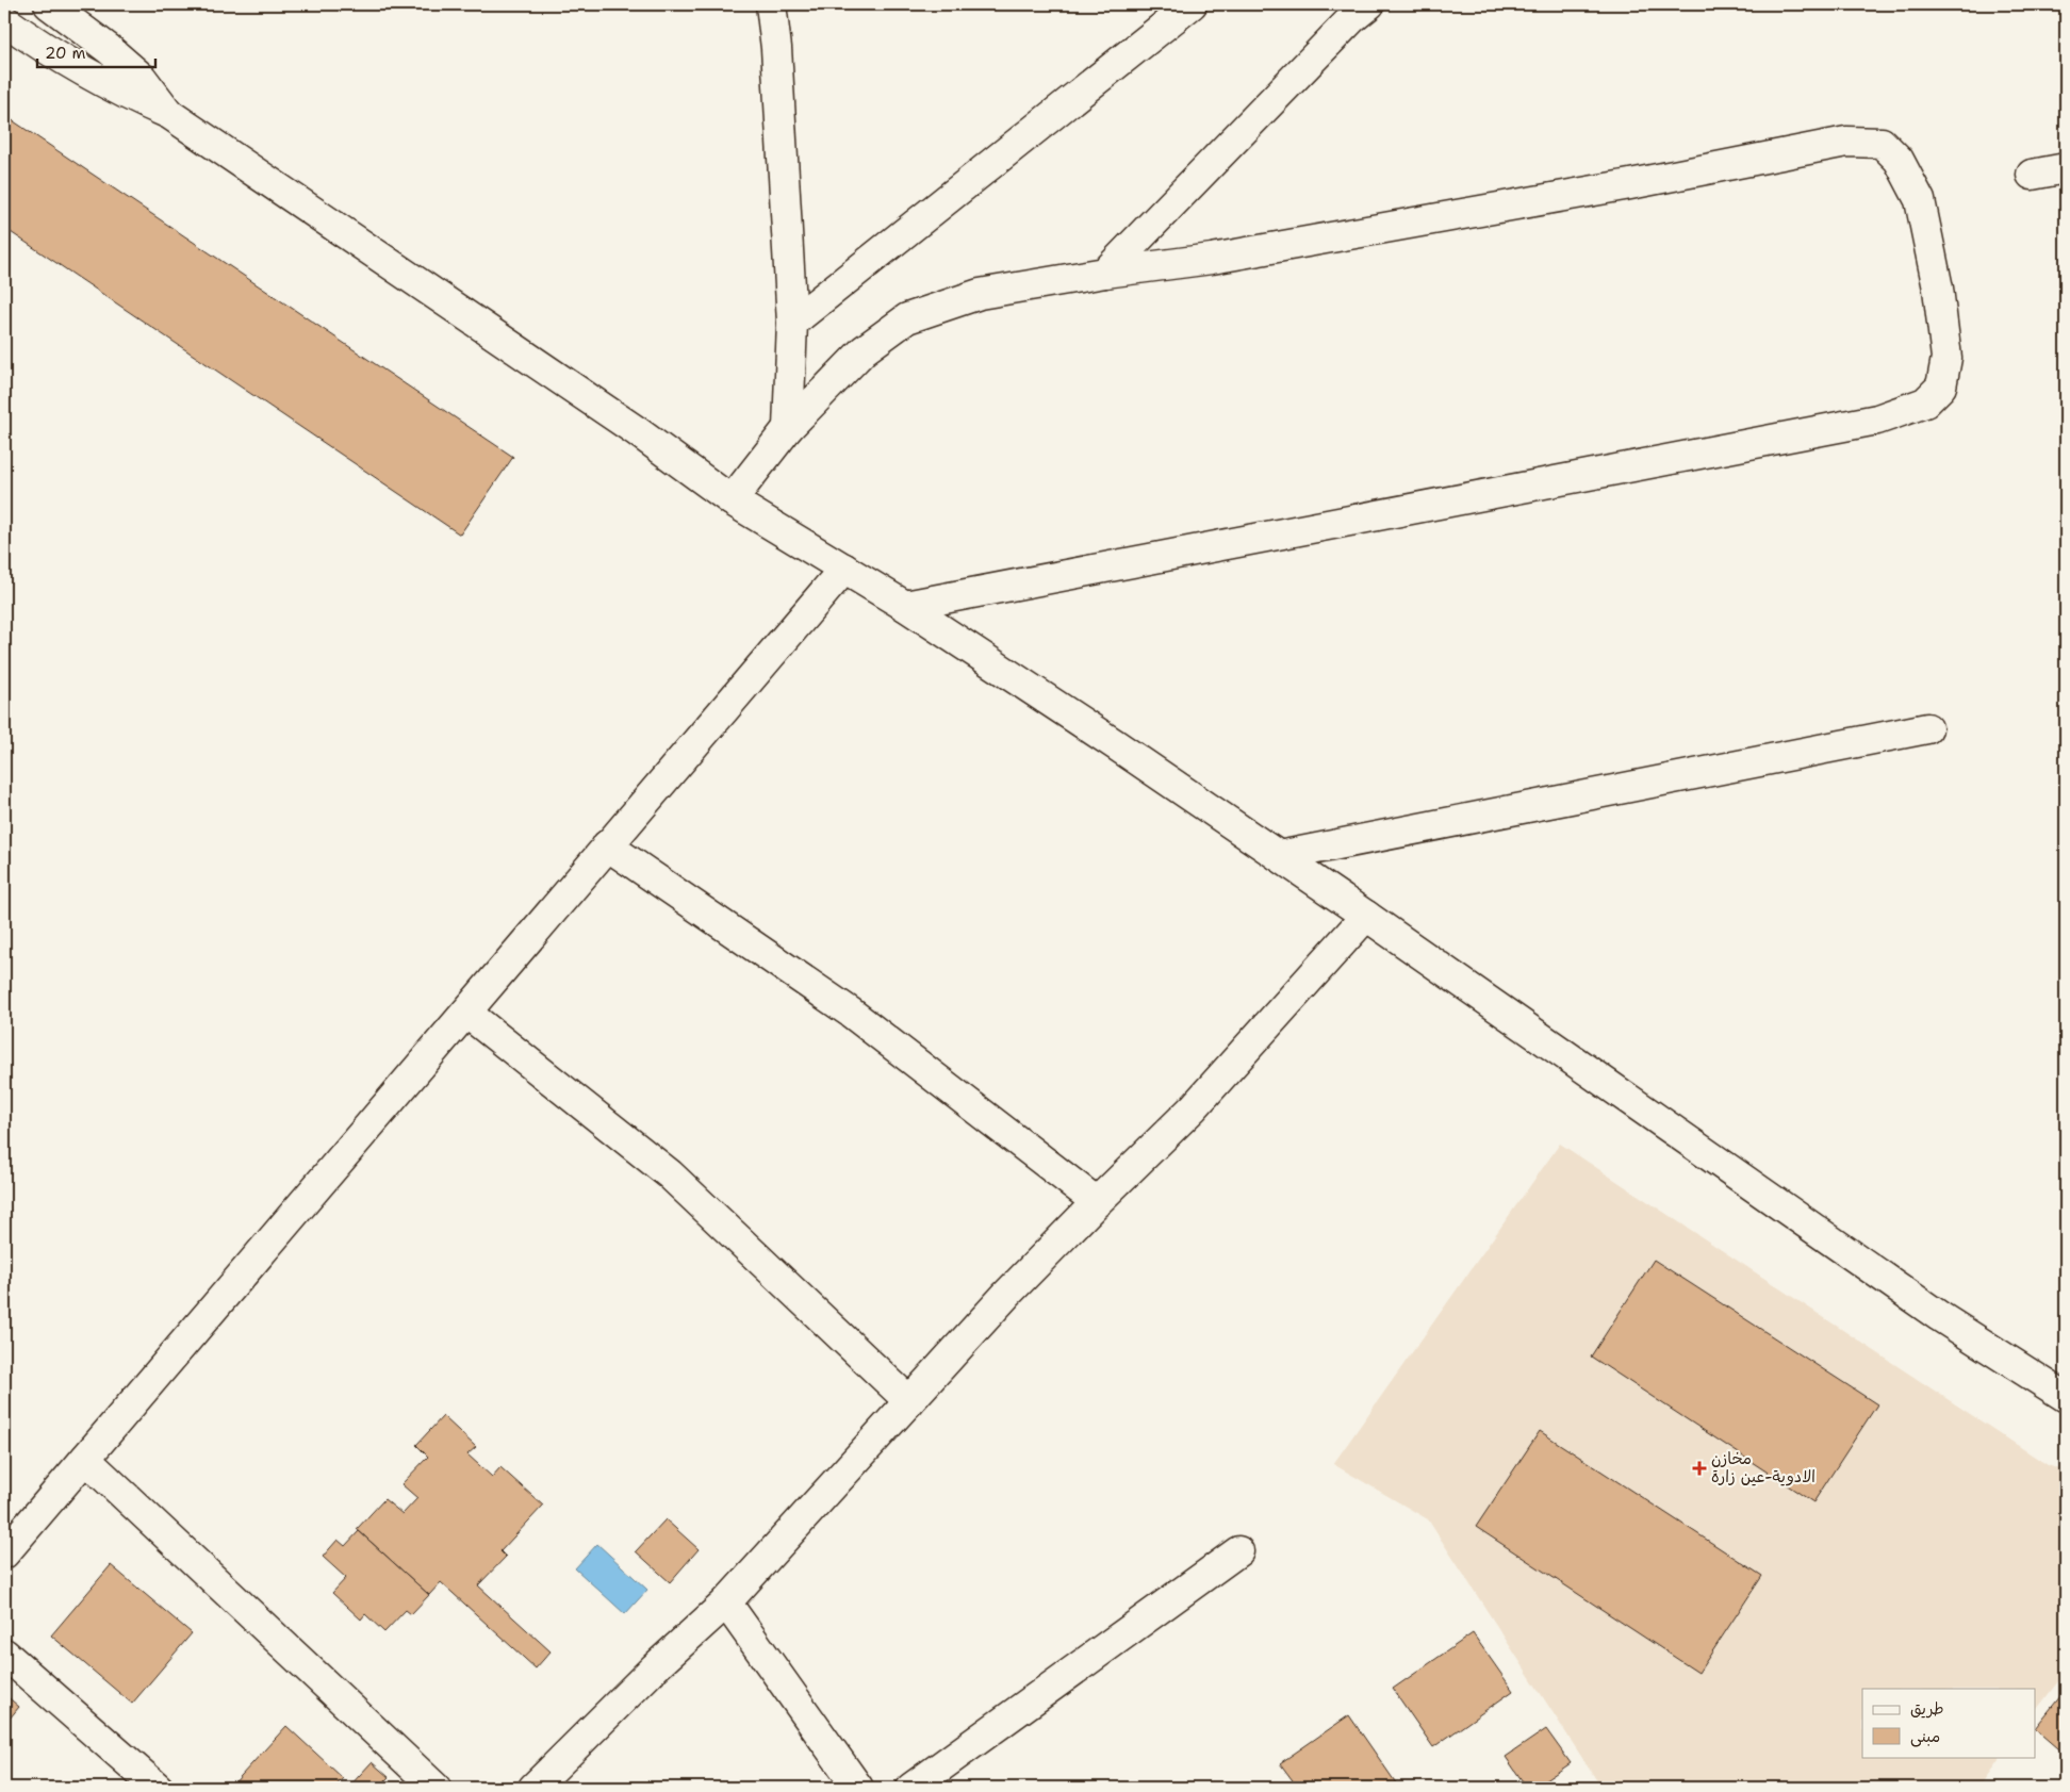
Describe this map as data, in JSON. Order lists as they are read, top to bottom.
{
  "places": {
    "health": ["مخازن الادوية-عين زارة"]
  },
  "legend": ["طريق", "مبنى"],
  "scale_bar": "20 m"
}
